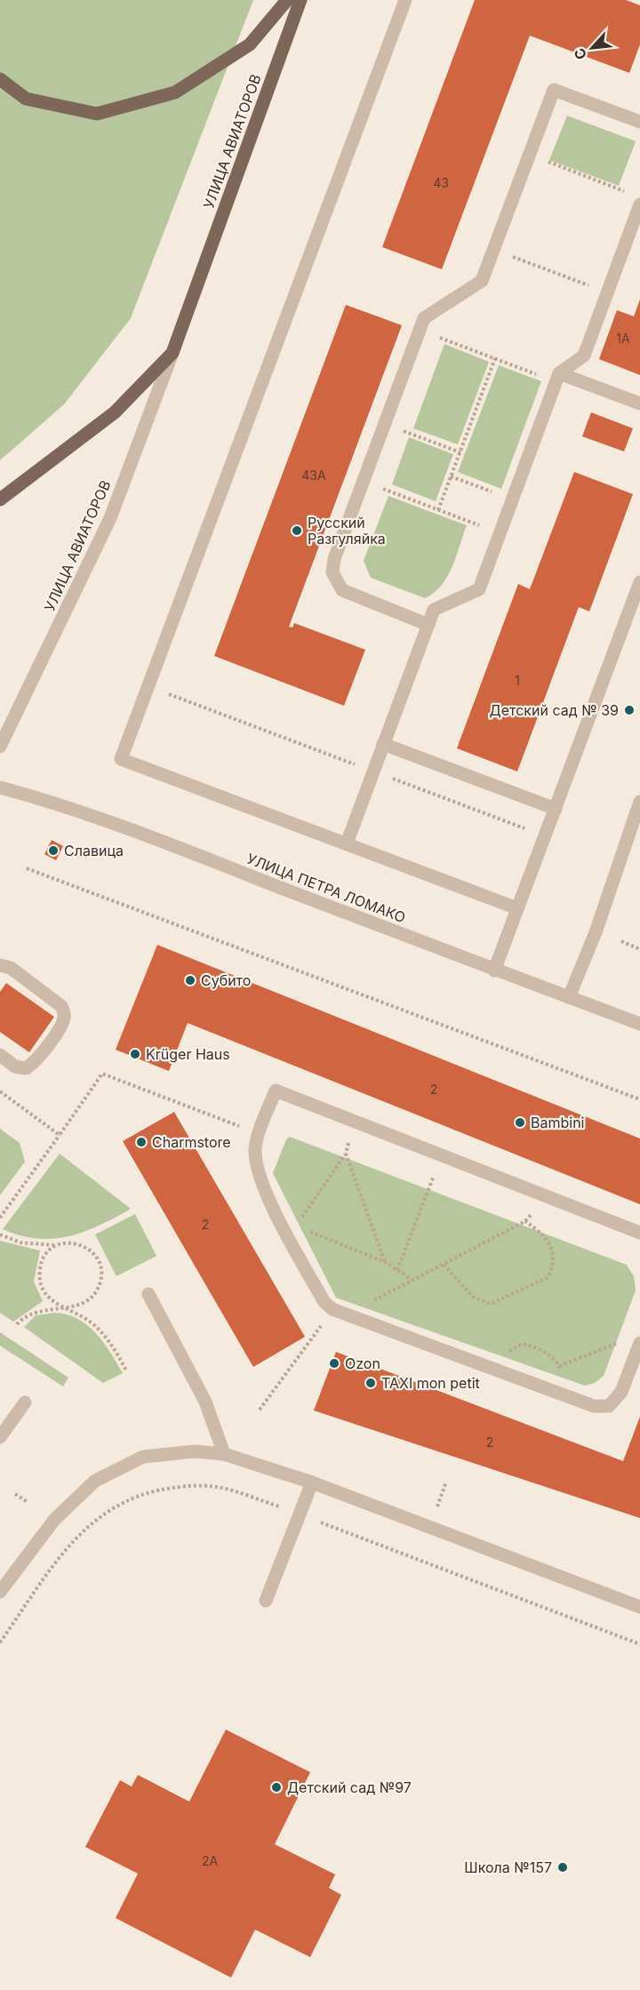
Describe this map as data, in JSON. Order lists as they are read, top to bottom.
{
  "streets": {
    "main road": ["УЛИЦА АВИАТОРОВ"],
    "street": ["УЛИЦА ПЕТРА ЛОМАКО"]
  },
  "places": [
    "Русский Разгуляйка",
    "Детский сад № 39",
    "Славица",
    "Субито",
    "Krüger Haus",
    "Bambini",
    "Charmstore",
    "Ozon",
    "TAXI mon petit",
    "Детский сад №97",
    "Школа №157"
  ],
  "house_numbers": [
    "43",
    "1А",
    "43А",
    "1",
    "2",
    "2",
    "2",
    "2А"
  ],
  "north": "bottom left"
}
